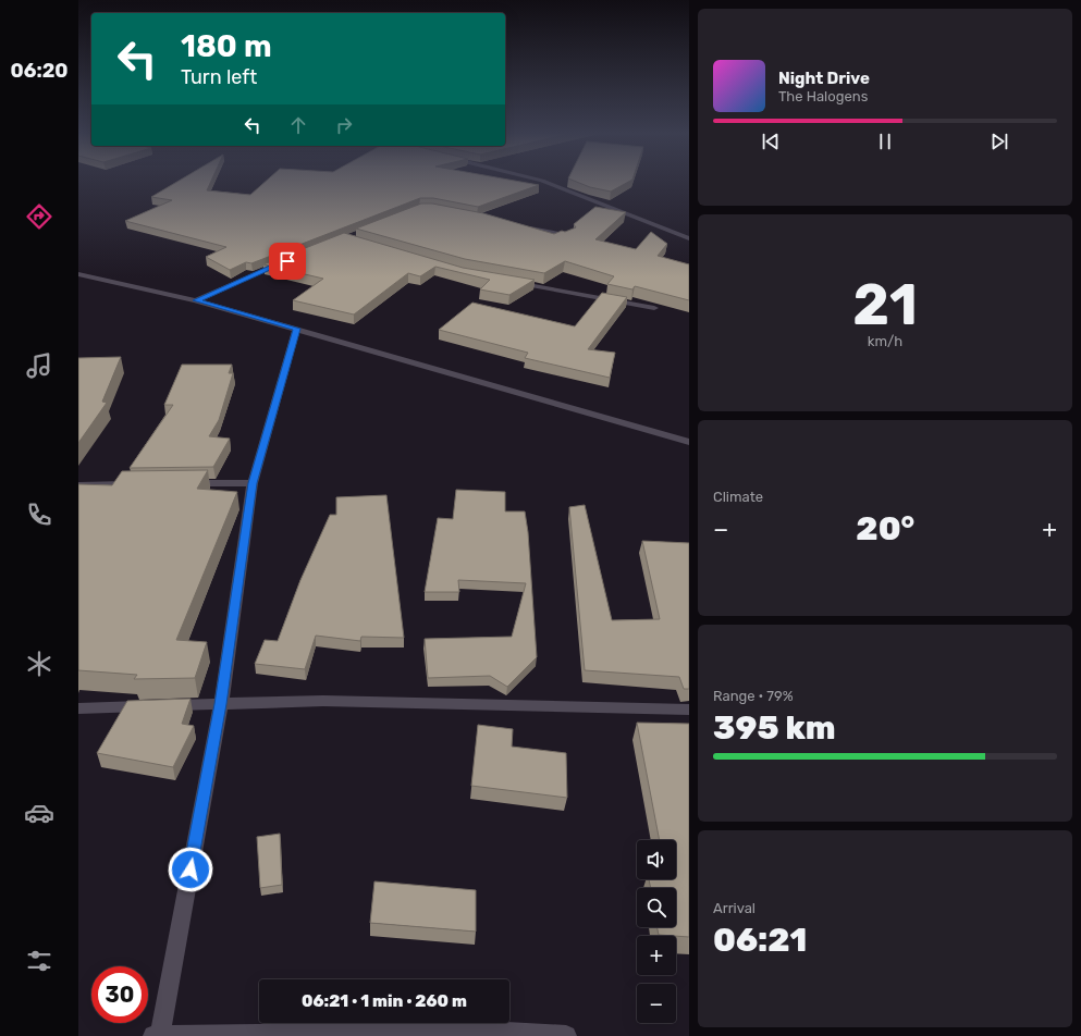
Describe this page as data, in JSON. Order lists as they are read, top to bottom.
{
  "page": {
    "tabs": "06:20",
    "turn": ["180 m", "Turn left"],
    "song": ["Night Drive", "The Halogens"],
    "tile": [
      ["21", "km/h"],
      "Climate",
      ["Range · 79%", "395 km"],
      ["Arrival", "06:21"]
    ],
    "heat": ["−", "20°", "+"],
    "map_buttons": ["+", "−"],
    "limit": "30",
    "trip": "06:21 · 1 min · 260 m"
  }
}
